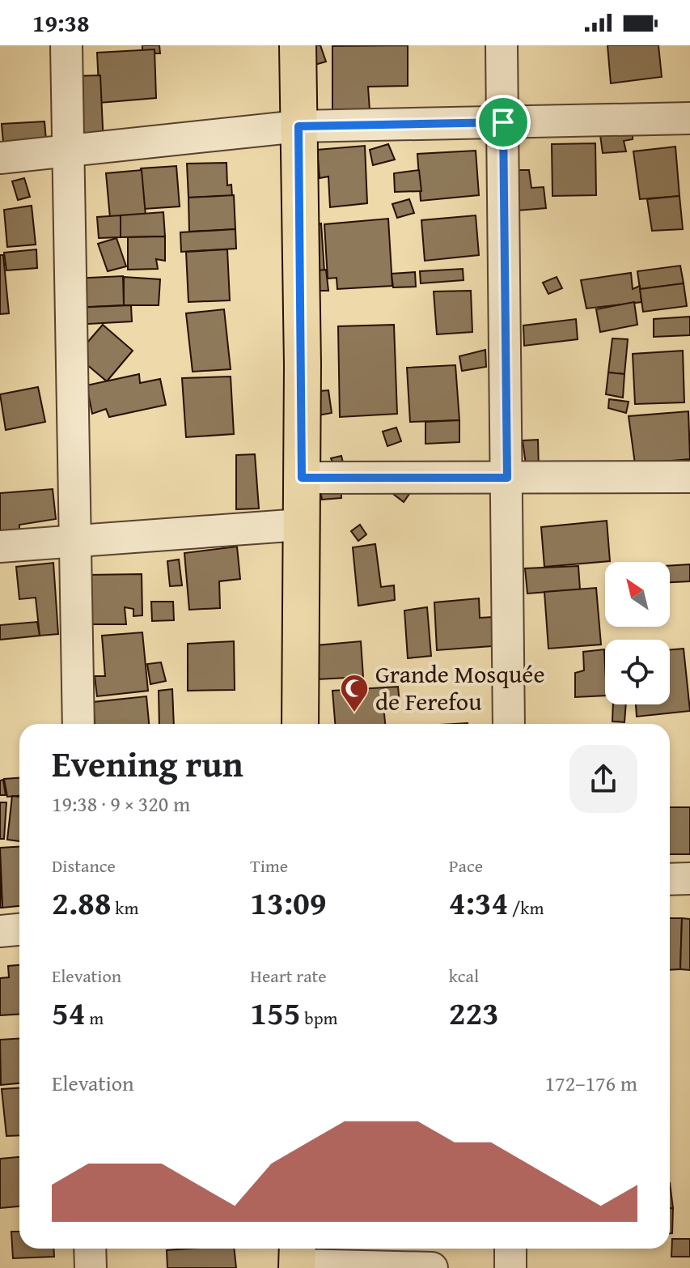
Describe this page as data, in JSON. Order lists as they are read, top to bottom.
{
  "places": {
    "mosque": ["Grande Mosquée de Ferefou"]
  },
  "north": "top left",
  "page": {
    "status": "19:38",
    "heading": ["Evening run", "19:38 · 9 × 320 m"],
    "stats": [
      ["Distance", "2.88 km"],
      ["Time", "13:09"],
      ["Pace", "4:34 /km"],
      ["Elevation", "54 m"],
      ["Heart rate", "155 bpm"],
      ["kcal", "223"]
    ],
    "chart": ["Elevation", "172–176 m"]
  }
}
